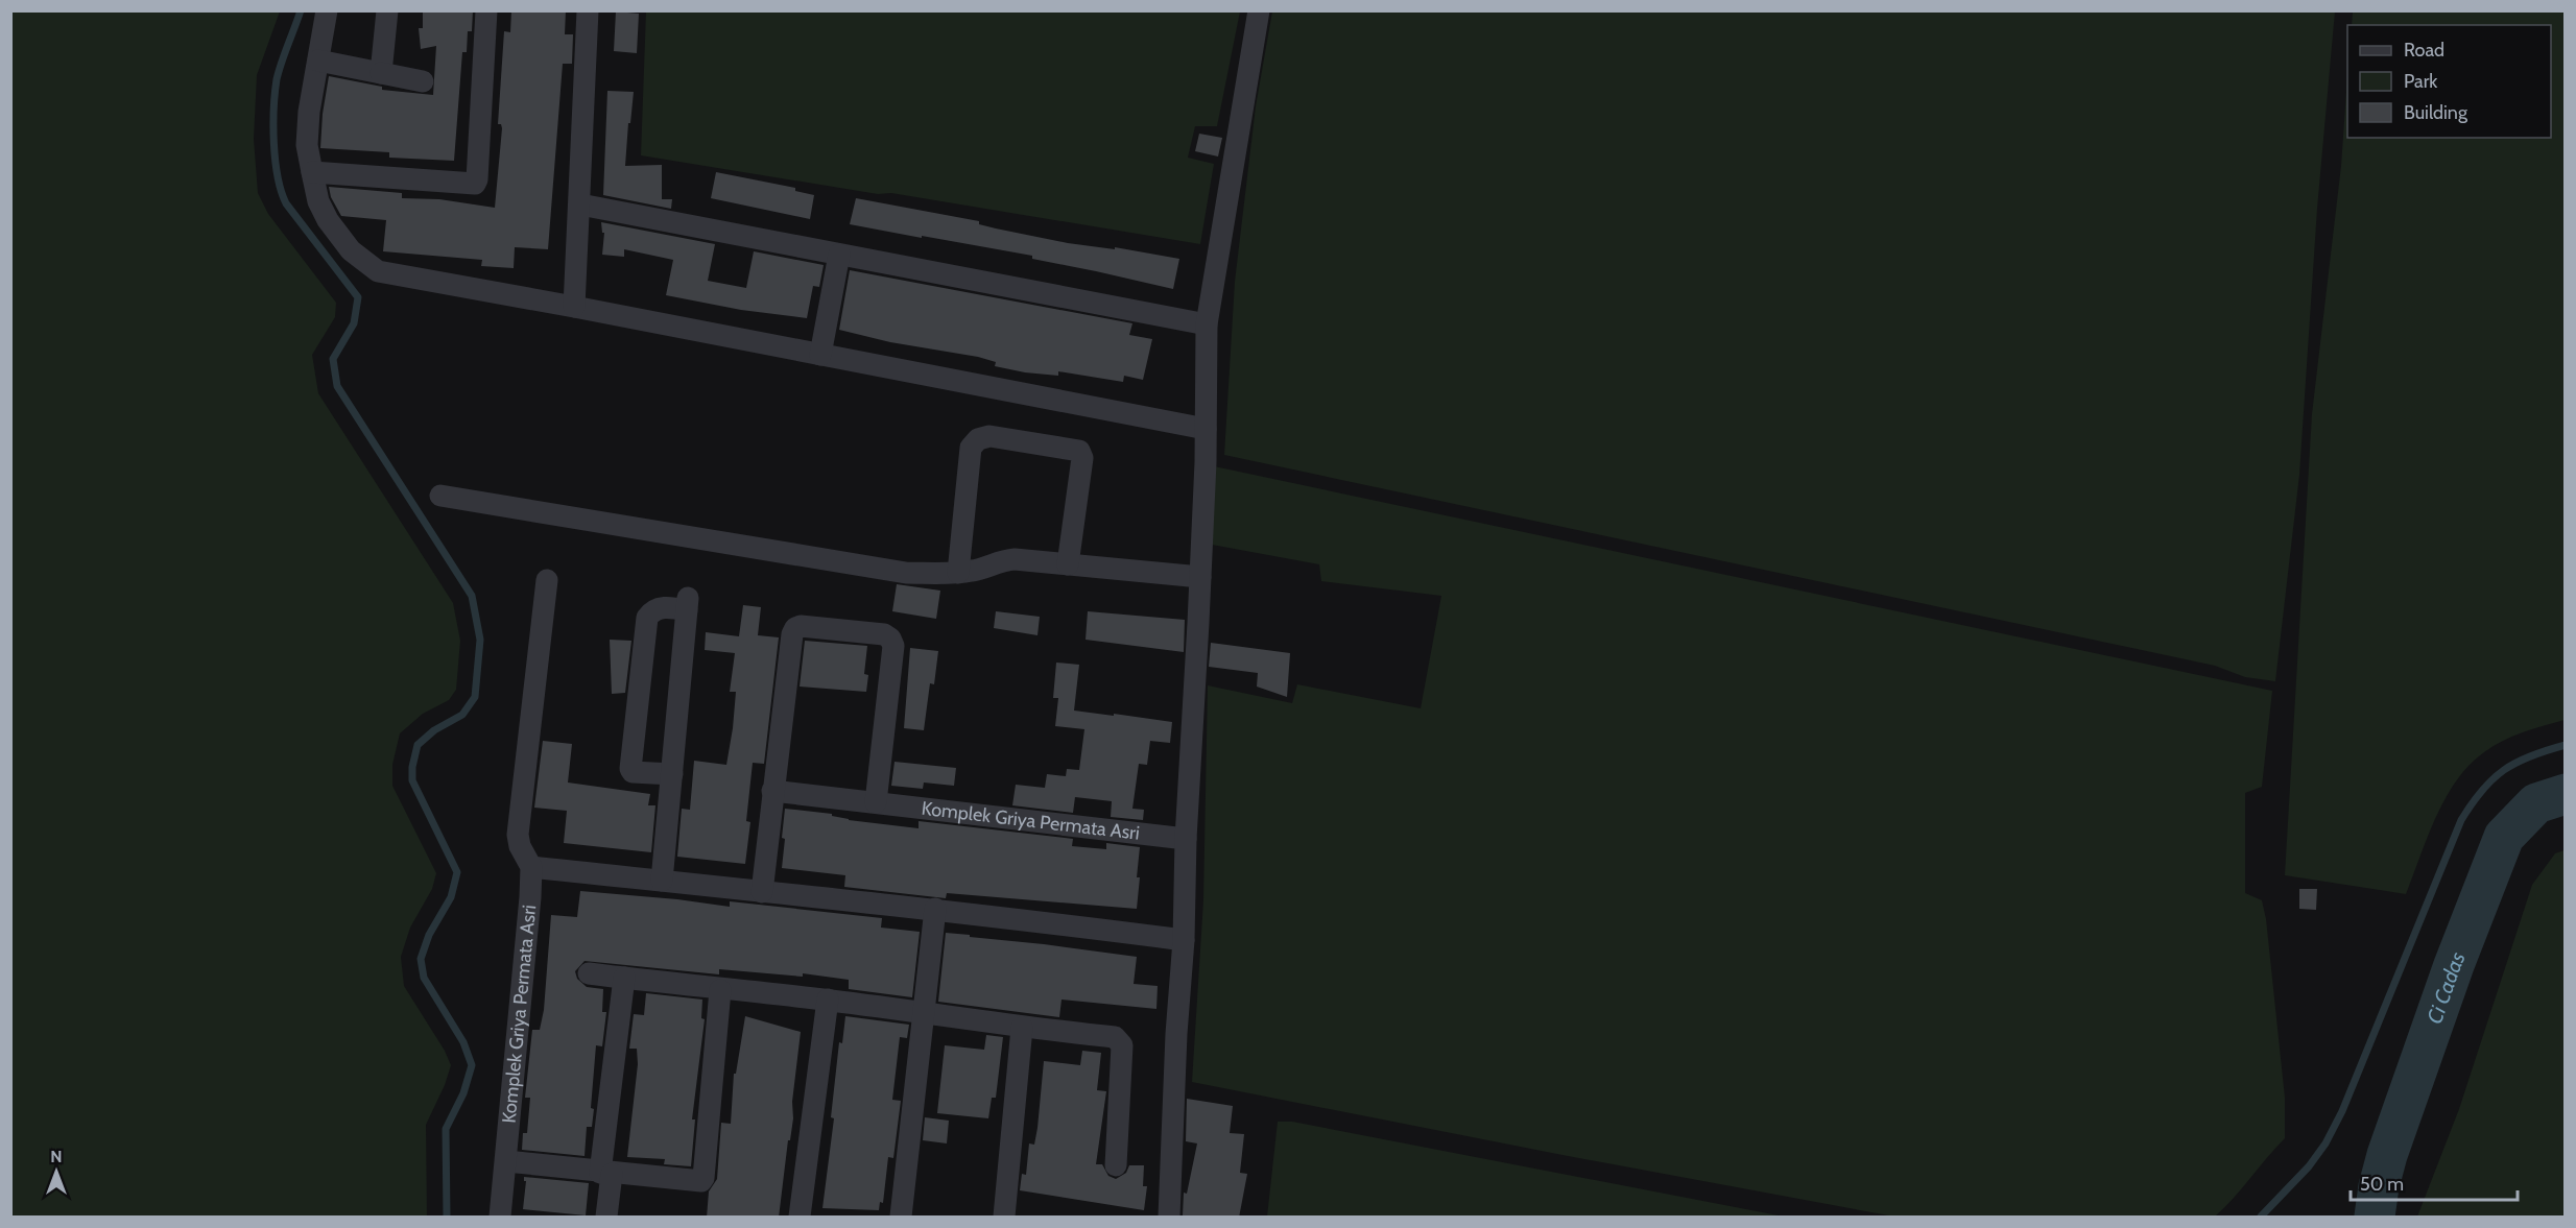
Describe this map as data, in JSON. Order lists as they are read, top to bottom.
{
  "streets": {
    "street": ["Komplek Griya Permata Asri"]
  },
  "water": ["Ci Cadas"],
  "legend": ["Road", "Park", "Building"],
  "scale_bar": "50 m",
  "north": "top"
}
